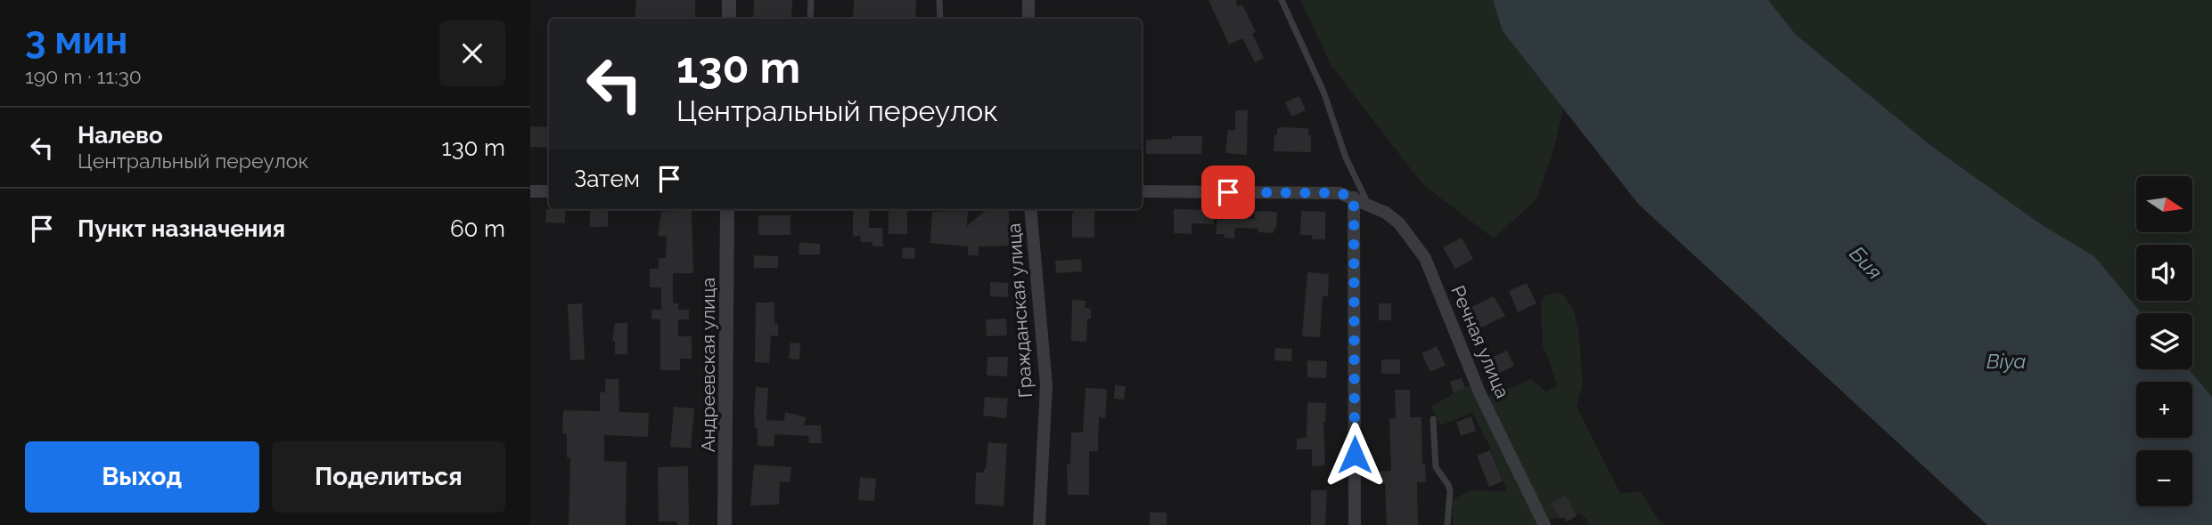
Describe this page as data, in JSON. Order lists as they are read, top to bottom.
{
  "streets": {
    "street": ["Гражданская улица", "Речная улица", "Андреевская улица"]
  },
  "water": ["Бия", "Biya"],
  "north": "right",
  "page": {
    "heading": ["3 мин", "190 m · 11:30"],
    "turn": ["130 m", "Центральный переулок"],
    "list": [
      {
        "name": "Налево",
        "note": "Центральный переулок",
        "value": "130 m"
      },
      {
        "name": "Пункт назначения",
        "value": "60 m"
      }
    ],
    "then": "Затем",
    "map_buttons": ["+", "−"],
    "buttons": ["Выход", "Поделиться"]
  }
}
